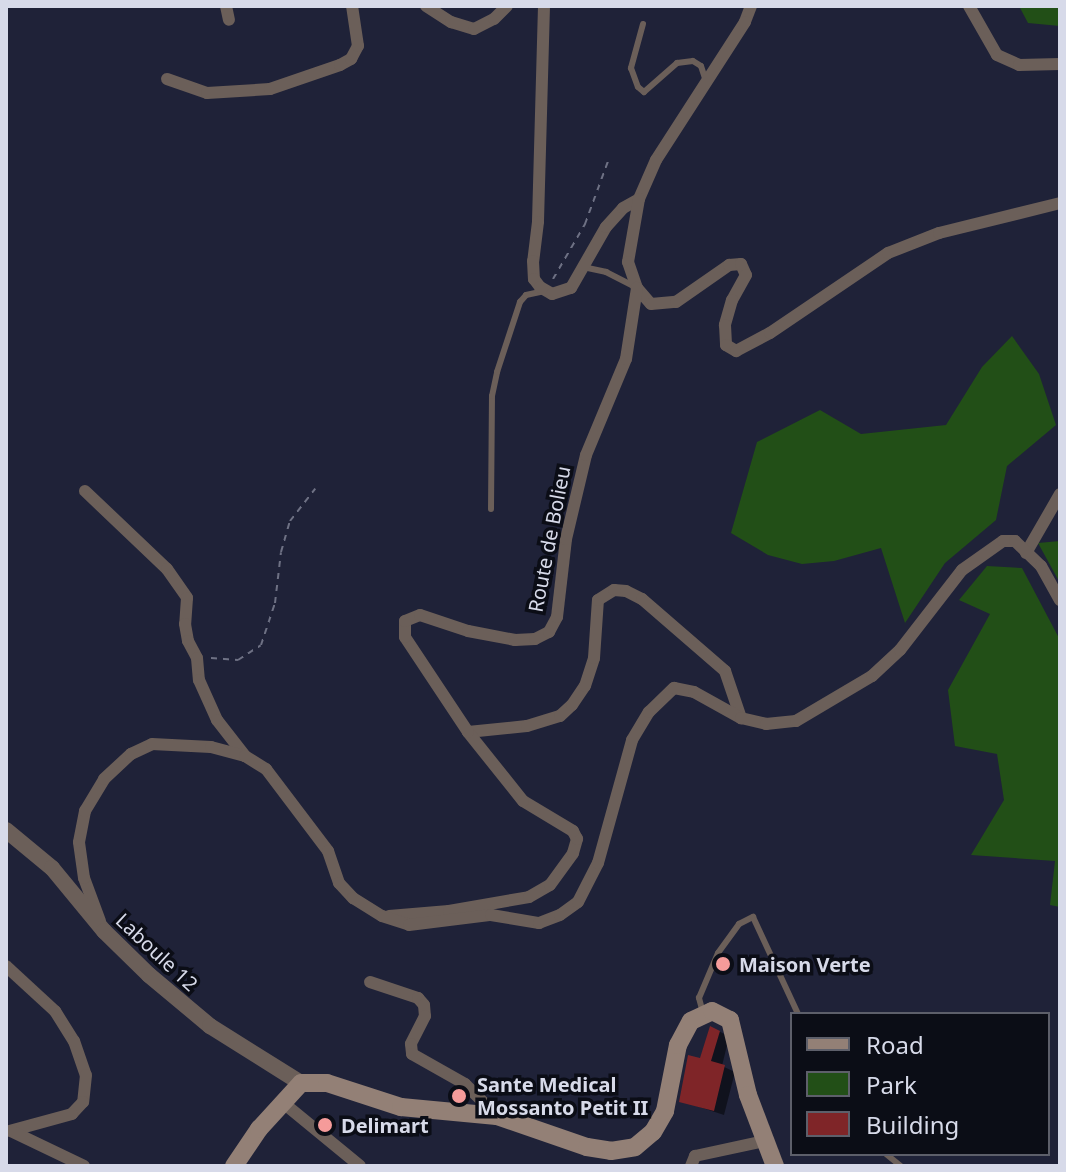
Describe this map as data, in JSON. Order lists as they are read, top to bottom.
{
  "streets": {
    "street": ["Route de Bolieu", "Laboule 12"]
  },
  "places": ["Maison Verte", "Sante Medical Mossanto Petit II", "Delimart"],
  "legend": ["Road", "Park", "Building"]
}
